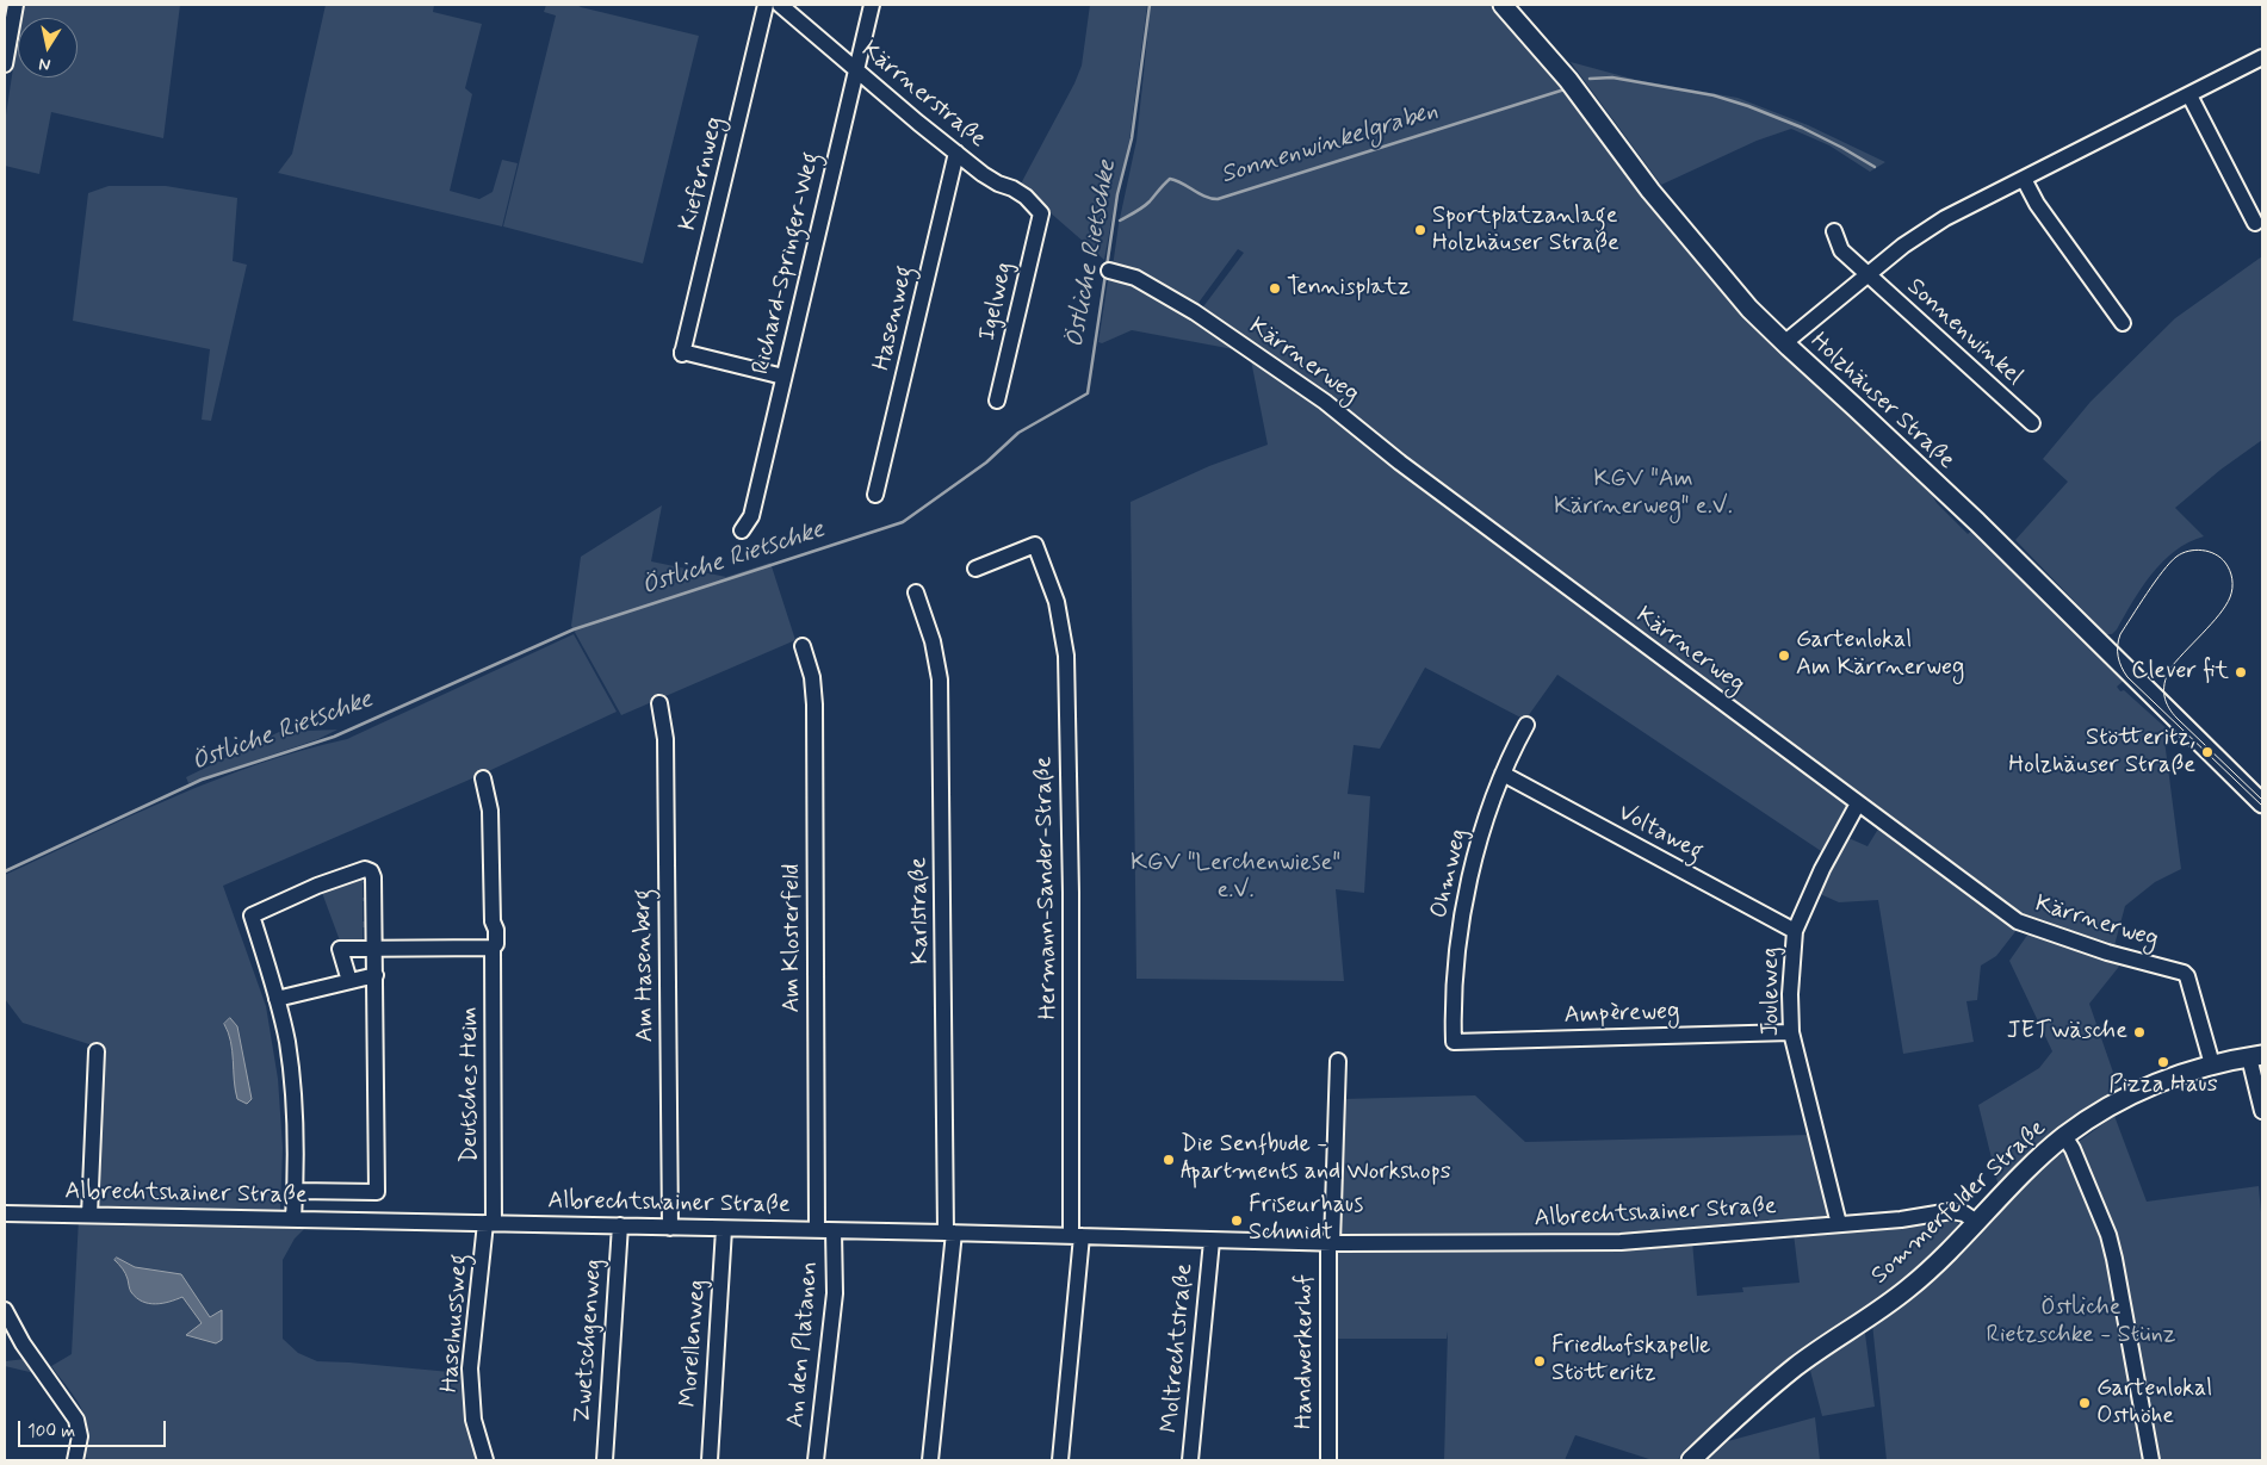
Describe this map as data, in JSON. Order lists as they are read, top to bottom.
{
  "streets": {
    "main road": ["Holzhäuser Straße", "Sommerfelder Straße"],
    "street": [
      "Kärrnerstraße",
      "Kiefernweg",
      "Richard-Springer-Weg",
      "Igelweg",
      "Hasenweg",
      "Sonnenwinkel",
      "Kärrnerweg",
      "Voltaweg",
      "Ohmweg",
      "Hermann-Sander-Straße",
      "Karlstraße",
      "Am Klosterfeld",
      "Am Hasenberg",
      "Jouleweg",
      "Ampèreweg",
      "Deutsches Heim",
      "Albrechtshainer Straße",
      "Haselnussweg",
      "Zwetschgenweg",
      "Morellenweg",
      "An den Platanen",
      "Moltrechtstraße",
      "Handwerkerhof"
    ]
  },
  "crossings": [
    ["Kärrnerstraße", "Richard-Springer-Weg"],
    ["Kärrnerstraße", "Igelweg"],
    ["Kärrnerstraße", "Hasenweg"],
    ["Kiefernweg", "Richard-Springer-Weg"],
    ["Sonnenwinkel", "Holzhäuser Straße"],
    ["Kärrnerweg", "Jouleweg"],
    ["Kärrnerweg", "Sommerfelder Straße"],
    ["Voltaweg", "Ohmweg"],
    ["Voltaweg", "Jouleweg"],
    ["Ohmweg", "Ampèreweg"],
    ["Hermann-Sander-Straße", "Albrechtshainer Straße"],
    ["Karlstraße", "Albrechtshainer Straße"],
    ["Am Klosterfeld", "Albrechtshainer Straße"],
    ["Am Hasenberg", "Albrechtshainer Straße"],
    ["Jouleweg", "Ampèreweg"],
    ["Jouleweg", "Albrechtshainer Straße"],
    ["Deutsches Heim", "Albrechtshainer Straße"],
    ["Deutsches Heim", "Haselnussweg"],
    ["Albrechtshainer Straße", "Sommerfelder Straße"],
    ["Albrechtshainer Straße", "Haselnussweg"],
    ["Albrechtshainer Straße", "Zwetschgenweg"],
    ["Albrechtshainer Straße", "Morellenweg"],
    ["Albrechtshainer Straße", "An den Platanen"],
    ["Albrechtshainer Straße", "Moltrechtstraße"],
    ["Albrechtshainer Straße", "Handwerkerhof"]
  ],
  "water": ["Sonnenwinkelgraben", "Östliche Rietschke"],
  "parks": ["KGV \"Am Kärrnerweg\" e.V.", "KGV \"Lerchenwiese\" e.V.", "Östliche Rietzschke - Stünz"],
  "places": [
    "Sportplatzanlage Holzhäuser Straße",
    "Tennisplatz",
    "Gartenlokal Am Kärrnerweg",
    "Clever fit",
    "Stötteritz, Holzhäuser Straße",
    "JETwäsche",
    "Pizza Haus",
    "Die Senfbude - Apartments and Workshops",
    "Friseurhaus Schmidt",
    "Friedhofskapelle Stötteritz",
    "Gartenlokal Osthöhe"
  ],
  "scale_bar": "100 m",
  "north": "bottom"
}
